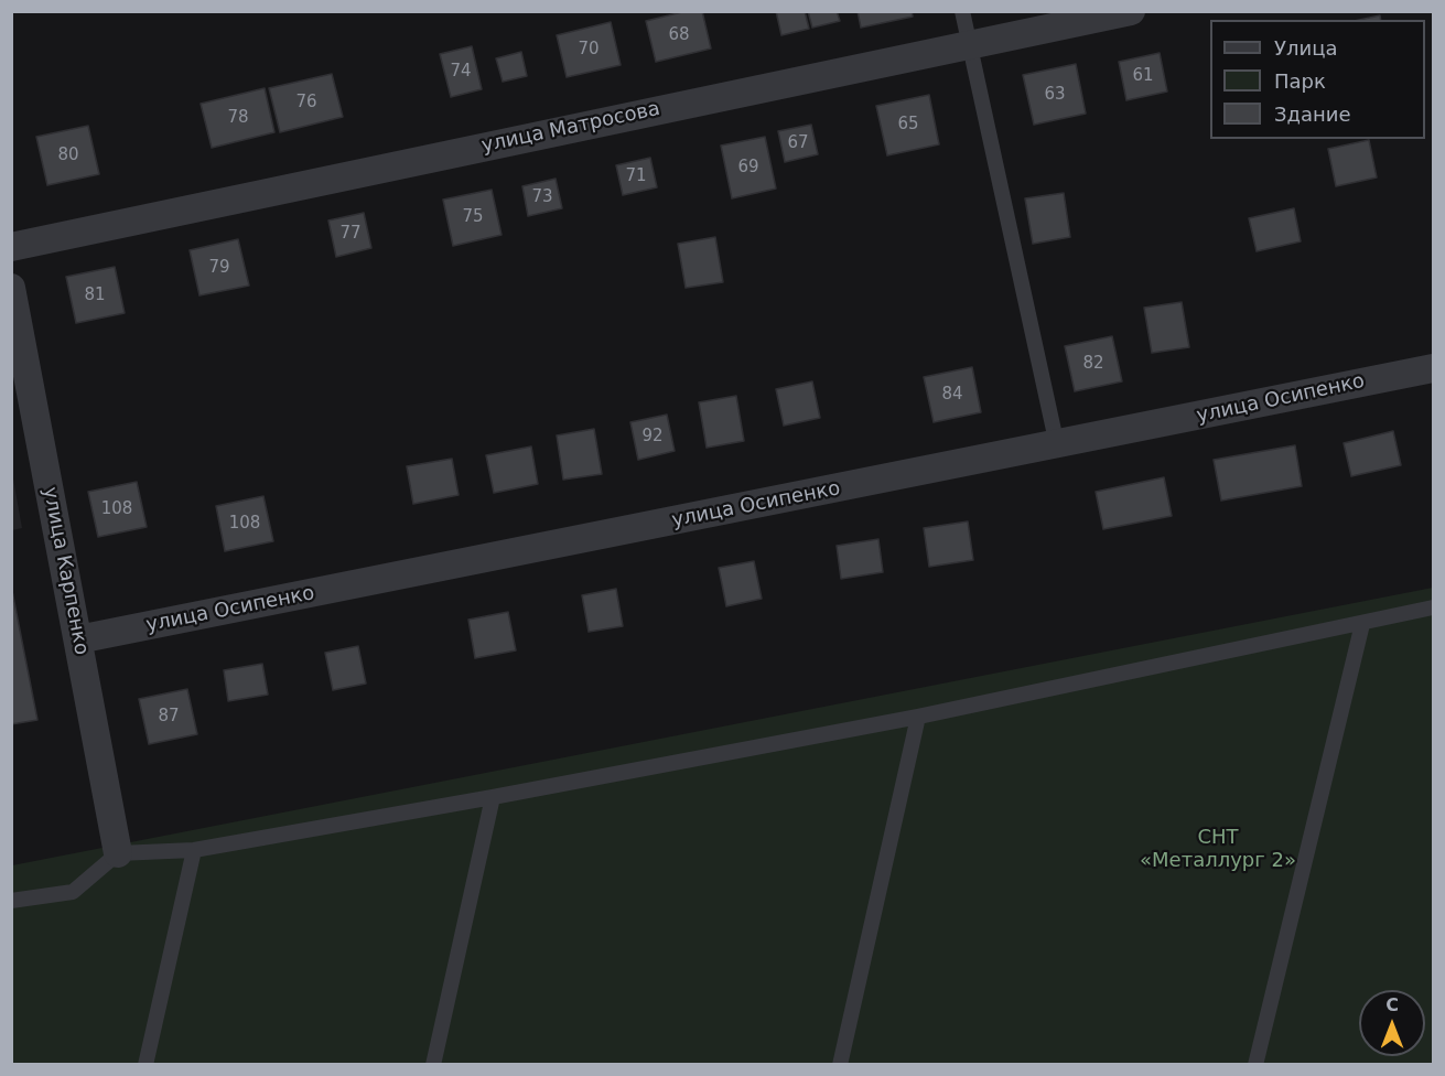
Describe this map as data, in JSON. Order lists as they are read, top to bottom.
{
  "streets": {
    "street": ["улица Матросова", "улица Осипенко", "улица Карпенко"]
  },
  "crossings": [
    ["улица Осипенко", "улица Карпенко"]
  ],
  "parks": ["СНТ «Металлург 2»"],
  "house_numbers": [
    "68",
    "70",
    "74",
    "61",
    "63",
    "76",
    "78",
    "65",
    "67",
    "80",
    "69",
    "71",
    "73",
    "75",
    "77",
    "79",
    "81",
    "82",
    "84",
    "92",
    "108",
    "108",
    "87"
  ],
  "legend": ["Улица", "Парк", "Здание"],
  "north": "top"
}
